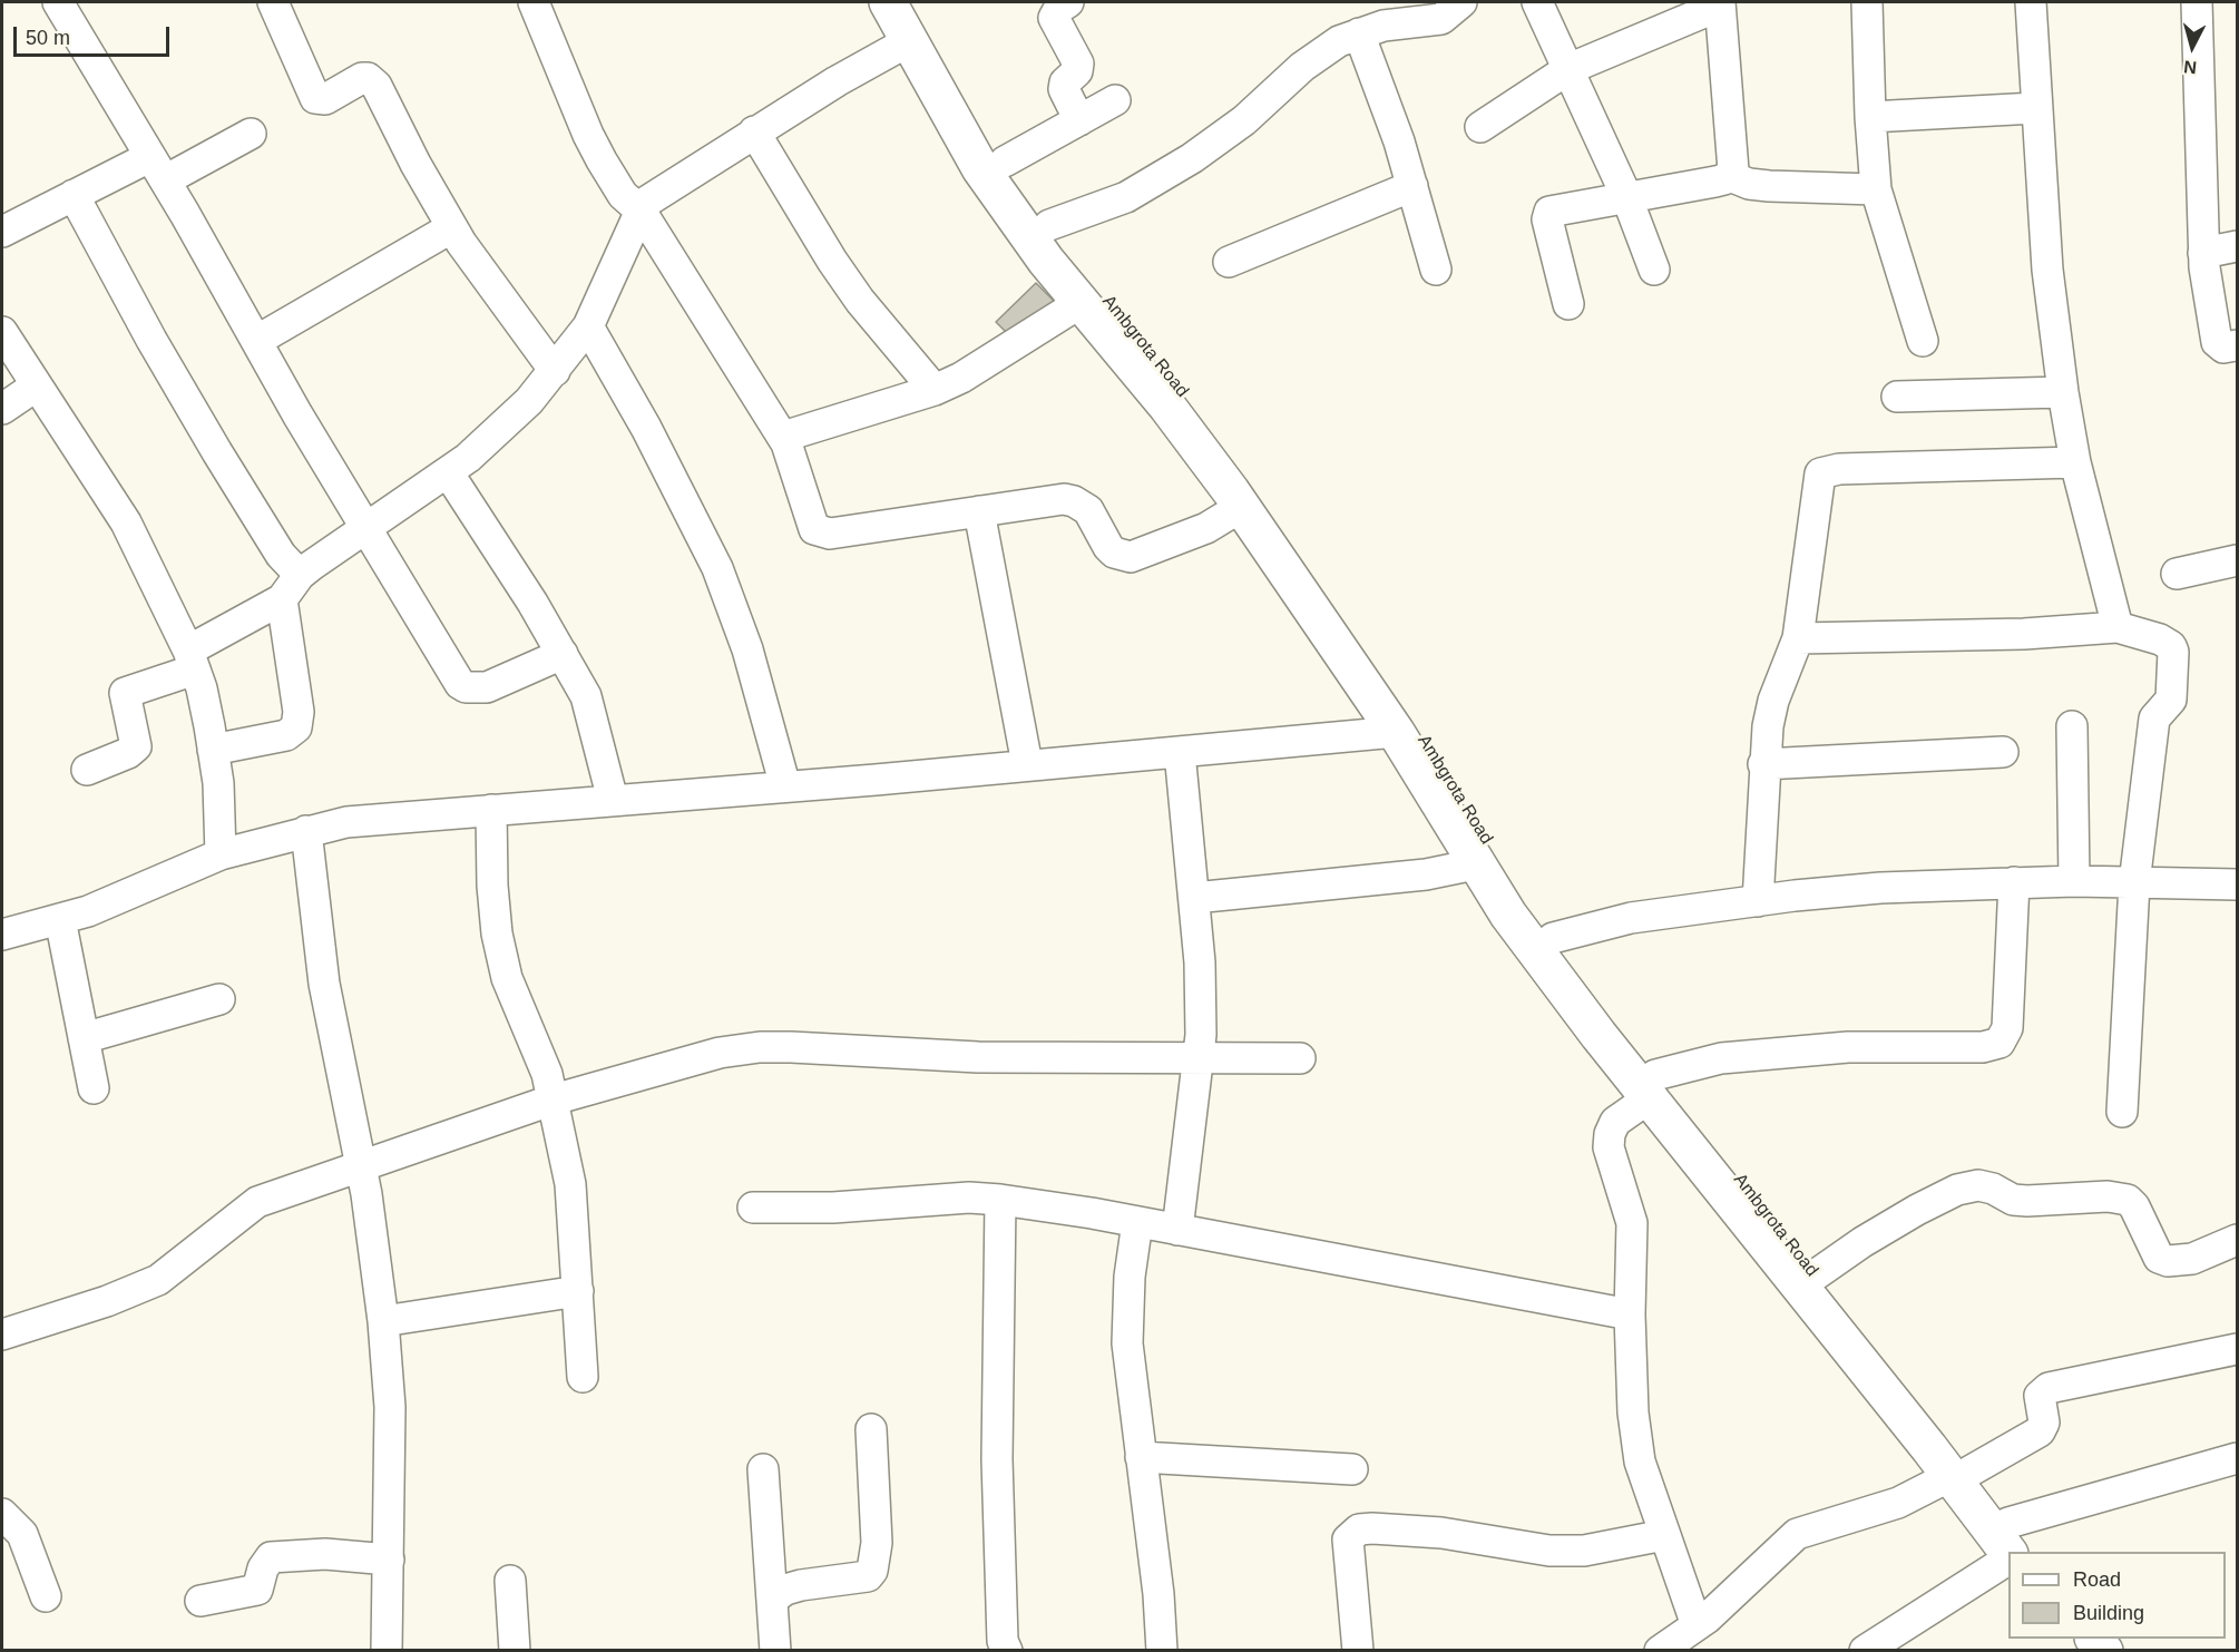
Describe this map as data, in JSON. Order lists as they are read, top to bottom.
{
  "streets": {
    "main road": ["Ambgrota Road"]
  },
  "legend": ["Road", "Building"],
  "scale_bar": "50 m",
  "north": "bottom"
}
